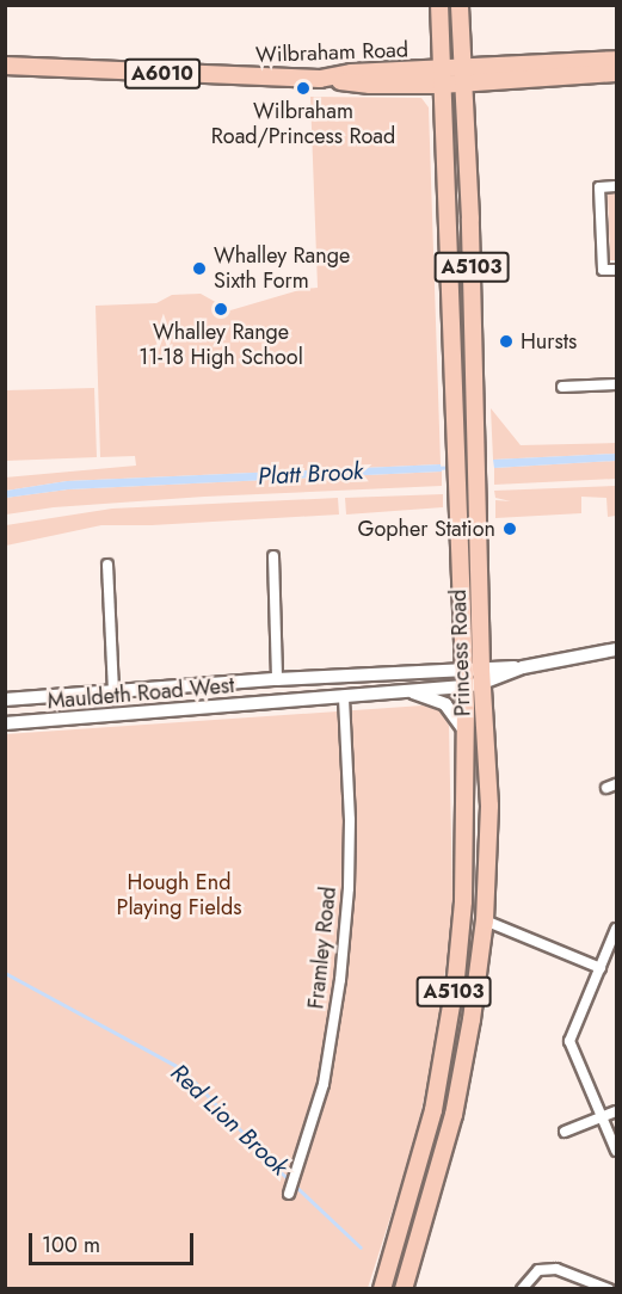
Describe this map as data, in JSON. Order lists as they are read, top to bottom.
{
  "streets": {
    "highway": [
      "Wilbraham Road",
      "A6010",
      "A5103",
      "Princess Road"
    ],
    "street": ["Mauldeth Road West", "Framley Road"]
  },
  "crossings": [
    ["Wilbraham Road", "Princess Road"],
    ["Princess Road", "Mauldeth Road West"]
  ],
  "water": ["Platt Brook", "Red Lion Brook"],
  "parks": ["Hough End Playing Fields"],
  "places": [
    "Wilbraham Road/Princess Road",
    "Whalley Range Sixth Form",
    "Whalley Range 11-18 High School",
    "Hursts",
    "Gopher Station"
  ],
  "scale_bar": "100 m"
}
